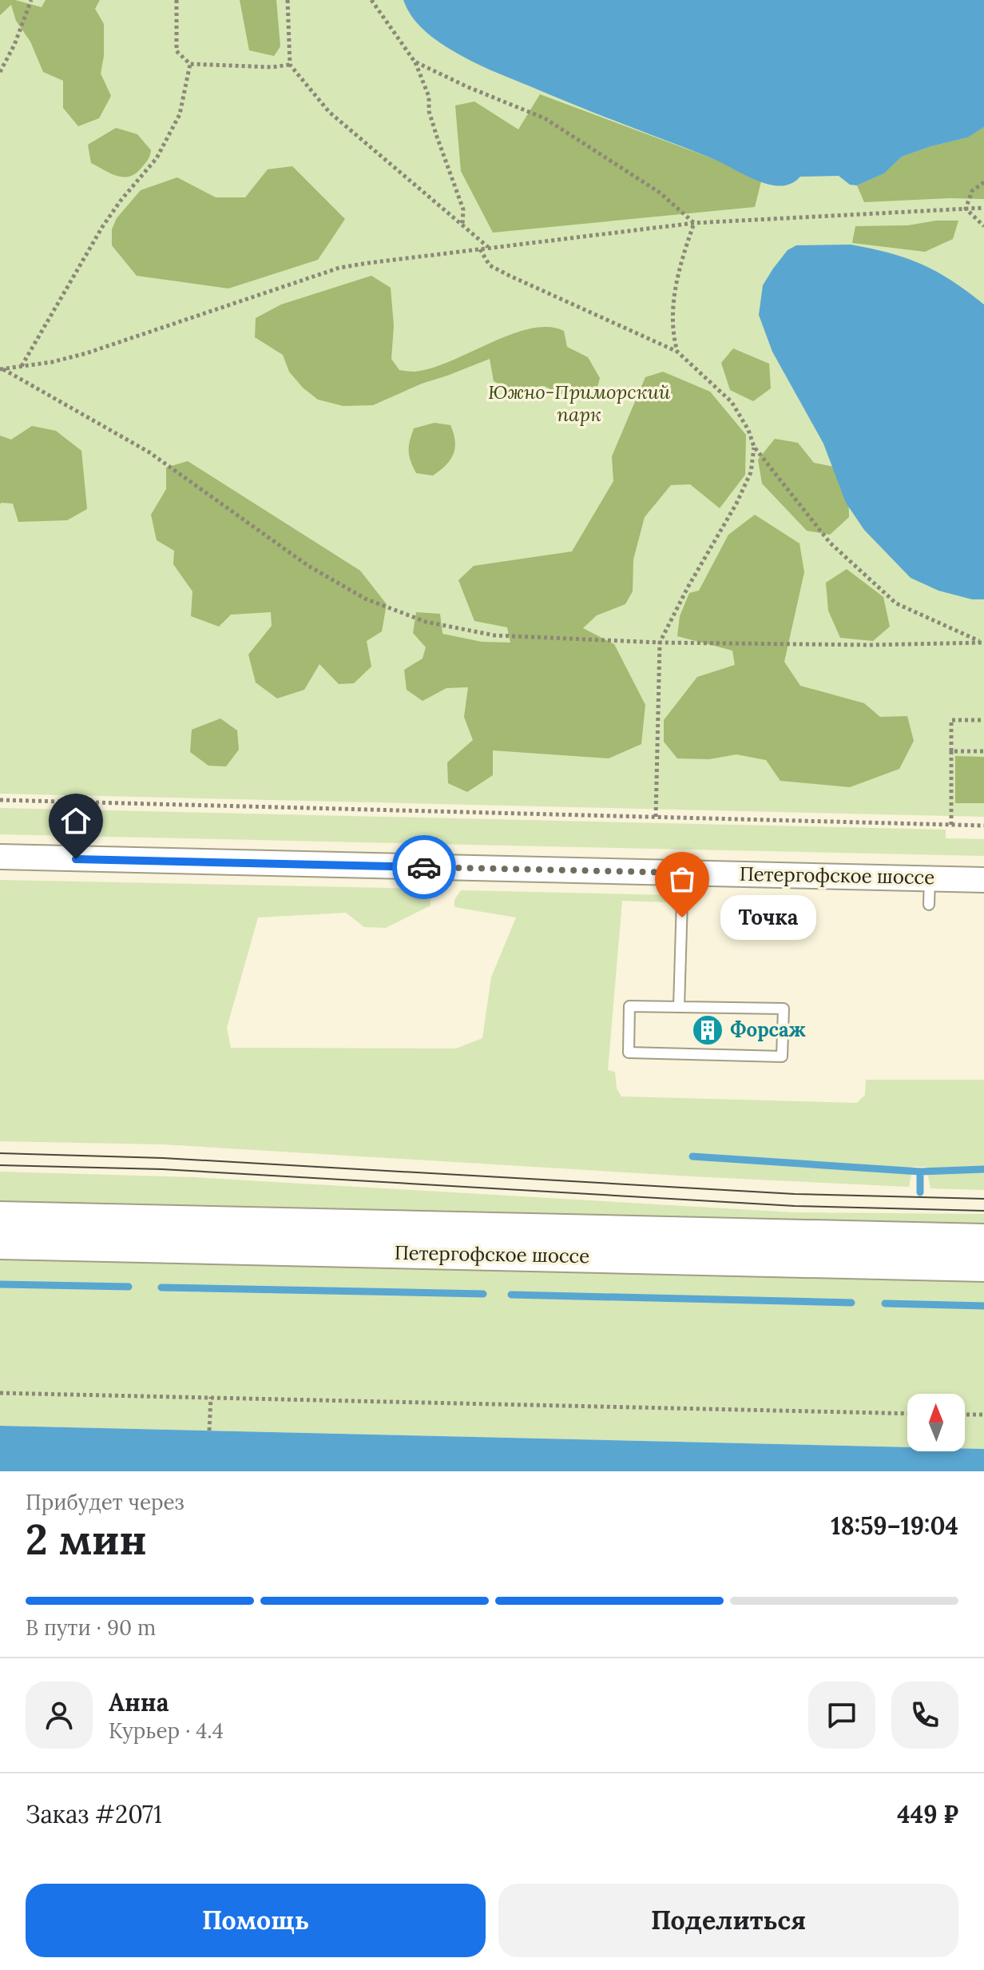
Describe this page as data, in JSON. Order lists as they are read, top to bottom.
{
  "streets": {
    "main road": ["Петергофское шоссе"]
  },
  "parks": ["Южно-Приморский парк"],
  "places": {
    "other": ["Точка"],
    "building": ["Форсаж"]
  },
  "north": "top",
  "page": {
    "bubble": "Точка",
    "heading": ["2 мин", "Прибудет через", "18:59–19:04"],
    "panel": [
      "Анна",
      "Курьер · 4.4",
      "Заказ #2071",
      "449 ₽"
    ],
    "bar": "В пути · 90 m",
    "buttons": ["Помощь", "Поделиться"]
  }
}
